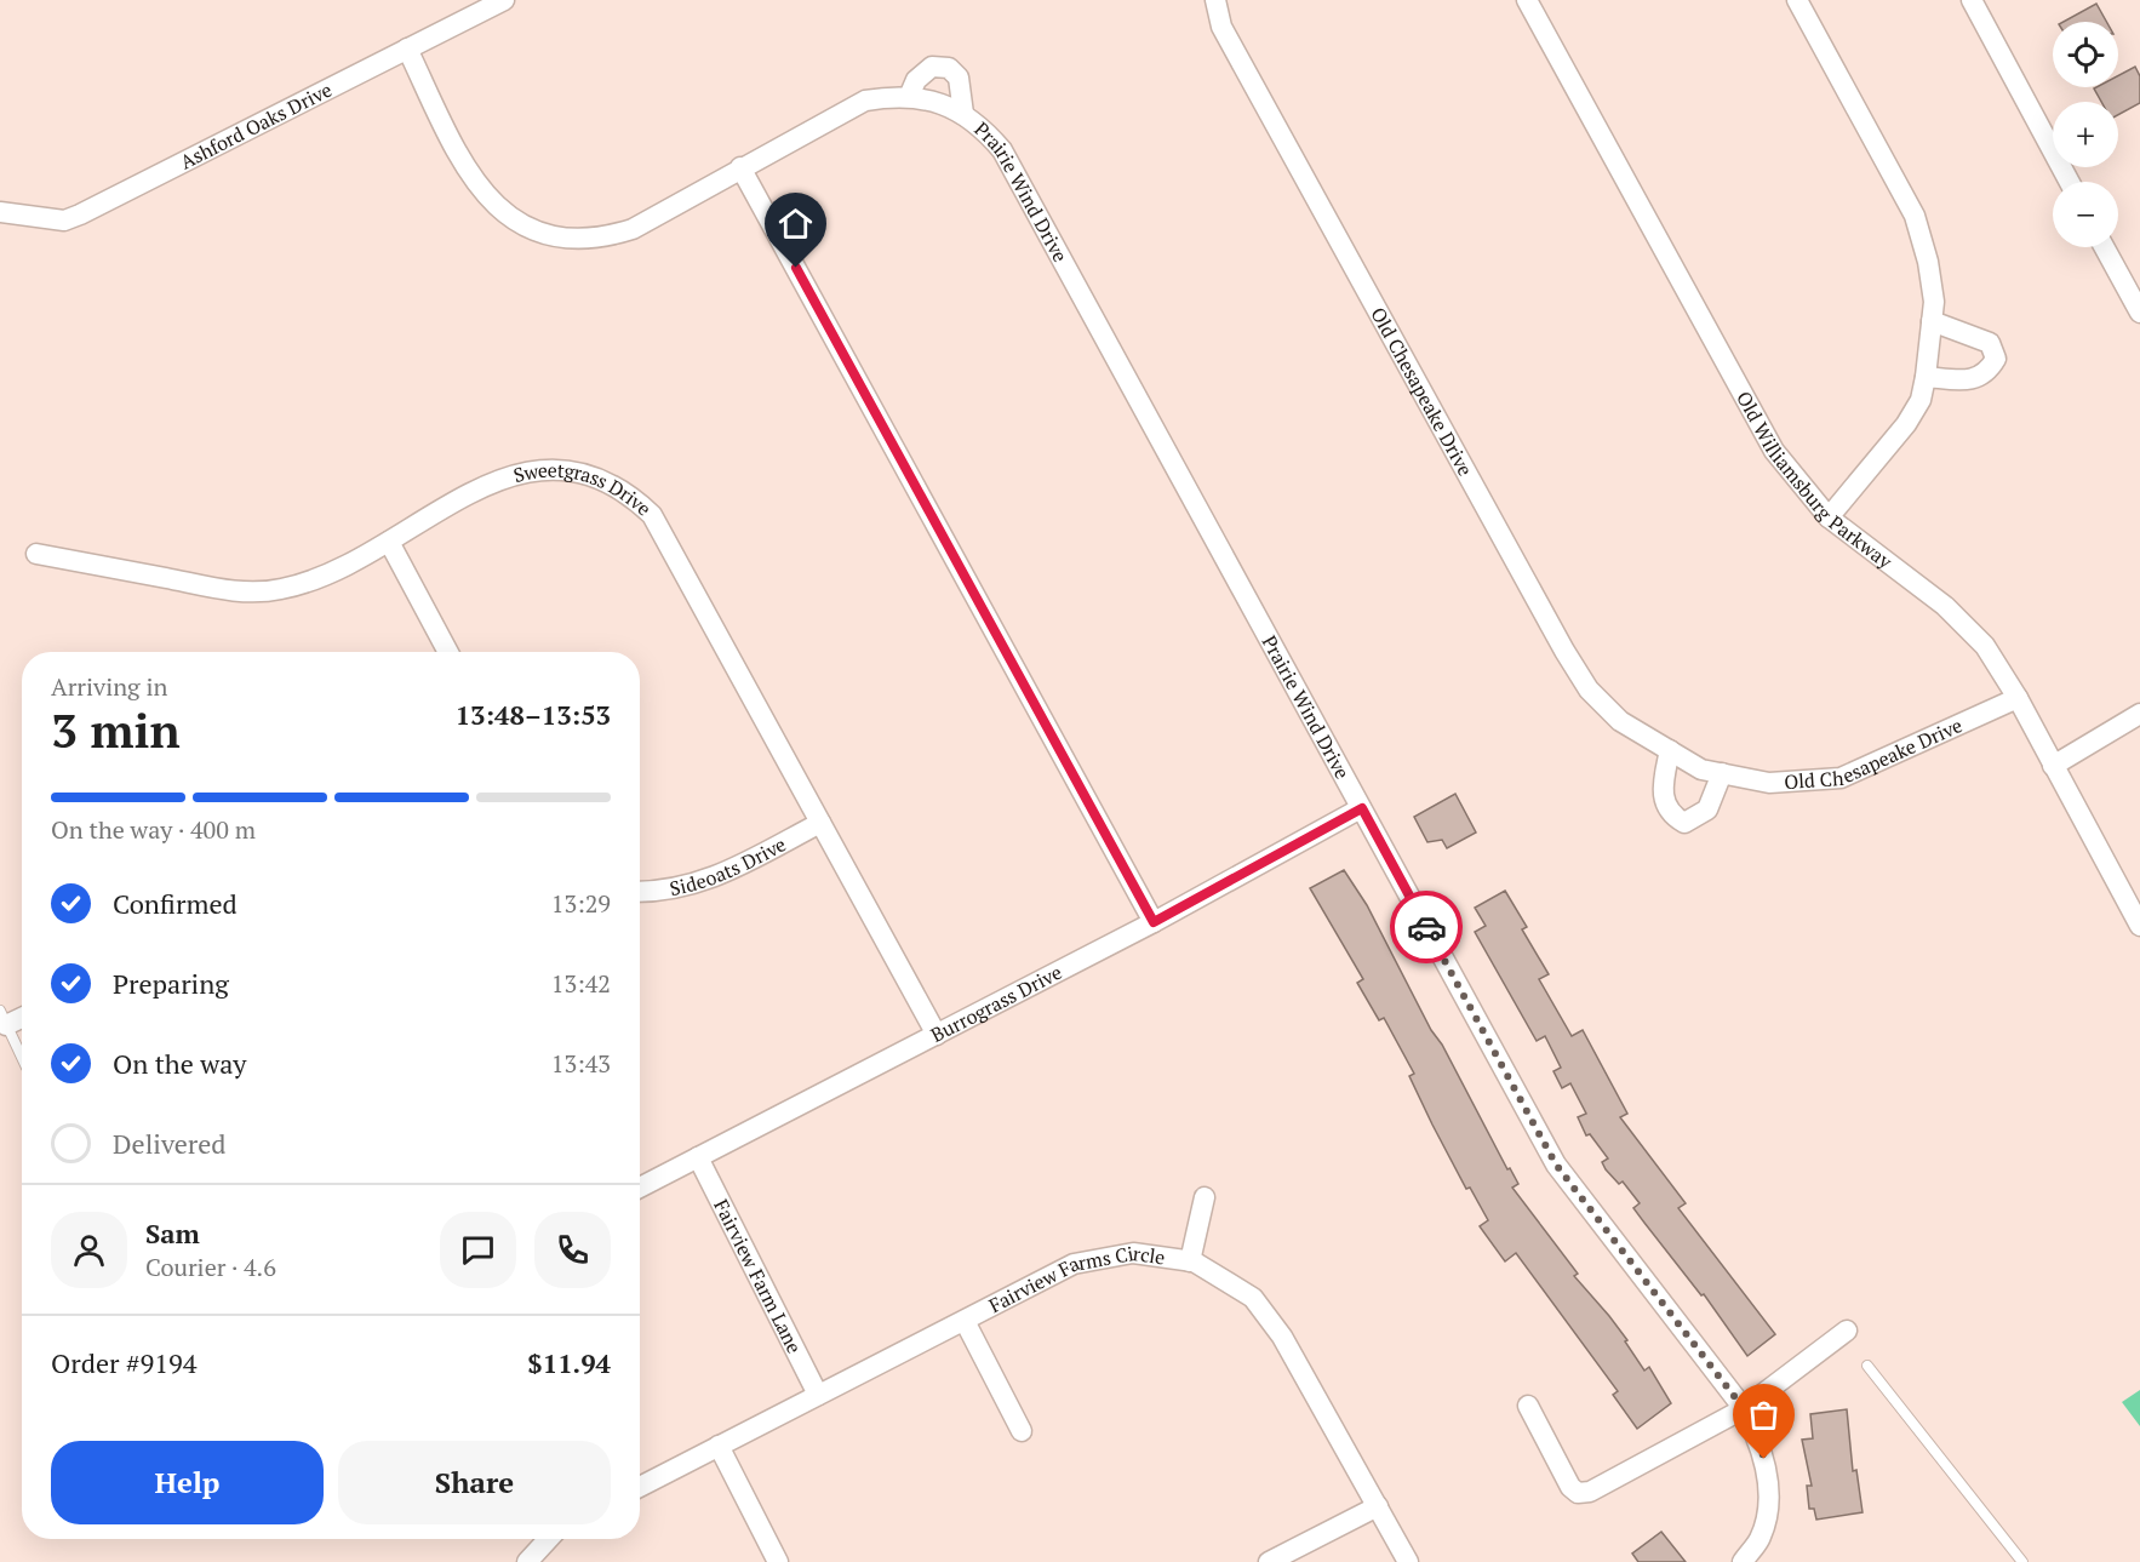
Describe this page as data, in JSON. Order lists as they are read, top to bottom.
{
  "streets": {
    "street": [
      "Ashford Oaks Drive",
      "Prairie Wind Drive",
      "Old Chesapeake Drive",
      "Old Williamsburg Parkway",
      "Sweetgrass Drive",
      "Sideoats Drive",
      "Burrograss Drive",
      "Fairview Farm Lane",
      "Fairview Farms Circle"
    ]
  },
  "crossings": [
    ["Ashford Oaks Drive", "Prairie Wind Drive"],
    ["Prairie Wind Drive", "Burrograss Drive"],
    ["Old Chesapeake Drive", "Old Williamsburg Parkway"],
    ["Sweetgrass Drive", "Sideoats Drive"],
    ["Sweetgrass Drive", "Burrograss Drive"],
    ["Burrograss Drive", "Fairview Farm Lane"],
    ["Fairview Farm Lane", "Fairview Farms Circle"]
  ],
  "page": {
    "map_buttons": ["+", "−"],
    "heading": ["3 min", "Arriving in", "13:48–13:53"],
    "panel": [
      "Sam",
      "Courier · 4.6",
      "Order #9194",
      "$11.94"
    ],
    "bar": "On the way · 400 m",
    "list": [
      ["Confirmed", "13:29"],
      ["Preparing", "13:42"],
      ["On the way", "13:43"],
      "Delivered"
    ],
    "buttons": ["Help", "Share"]
  }
}
